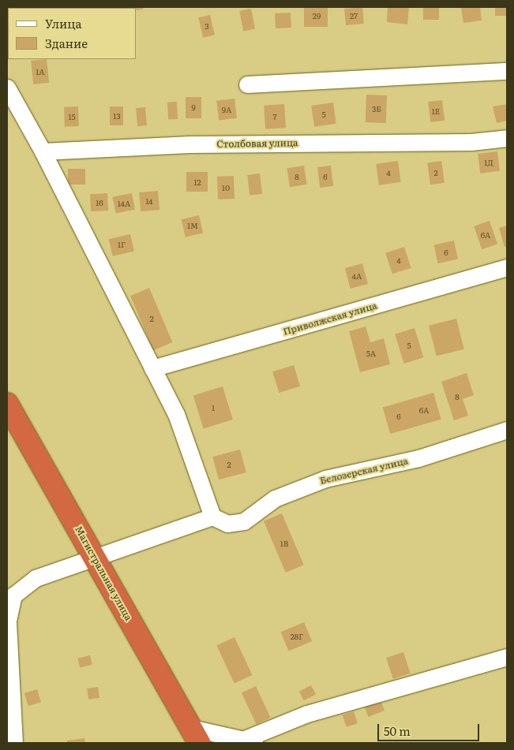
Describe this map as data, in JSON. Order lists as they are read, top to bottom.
{
  "streets": {
    "highway": ["Магистральная улица"],
    "street": ["Столбовая улица", "Приволжская улица", "Белозерская улица"]
  },
  "house_numbers": [
    "29",
    "27",
    "3",
    "1А",
    "9",
    "3Б",
    "9А",
    "1Е",
    "5",
    "13",
    "15",
    "7",
    "1Д",
    "4",
    "2",
    "8",
    "6",
    "12",
    "10",
    "14",
    "16",
    "14А",
    "1М",
    "6А",
    "1Г",
    "6",
    "4",
    "4А",
    "2",
    "5",
    "5А",
    "8",
    "1",
    "6А",
    "6",
    "2",
    "1В",
    "28Г"
  ],
  "legend": ["Улица", "Здание"],
  "scale_bar": "50 m"
}
